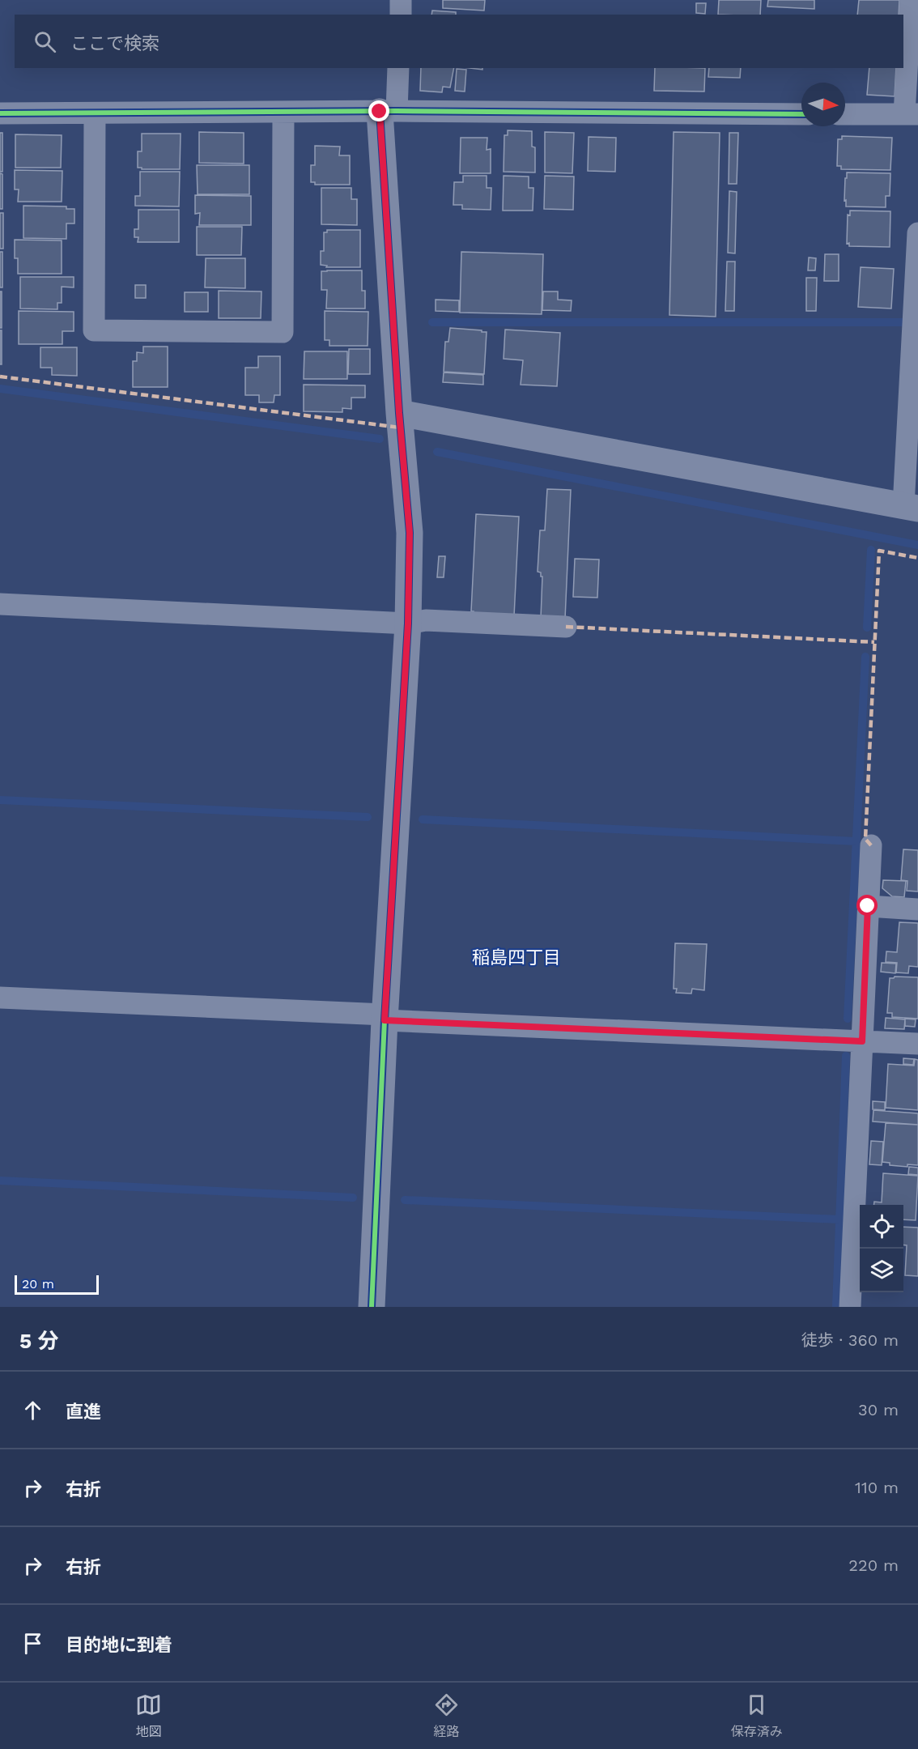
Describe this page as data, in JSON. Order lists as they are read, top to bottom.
{
  "districts": ["稲島四丁目"],
  "scale_bar": "20 m",
  "north": "right",
  "page": {
    "search": "ここで検索",
    "scale": "20 m",
    "heading": ["5 分", "徒歩 · 360 m"],
    "list": [
      ["直進", "30 m"],
      ["右折", "110 m"],
      ["右折", "220 m"],
      "目的地に到着"
    ],
    "nav": ["地図", "経路", "保存済み"]
  }
}
